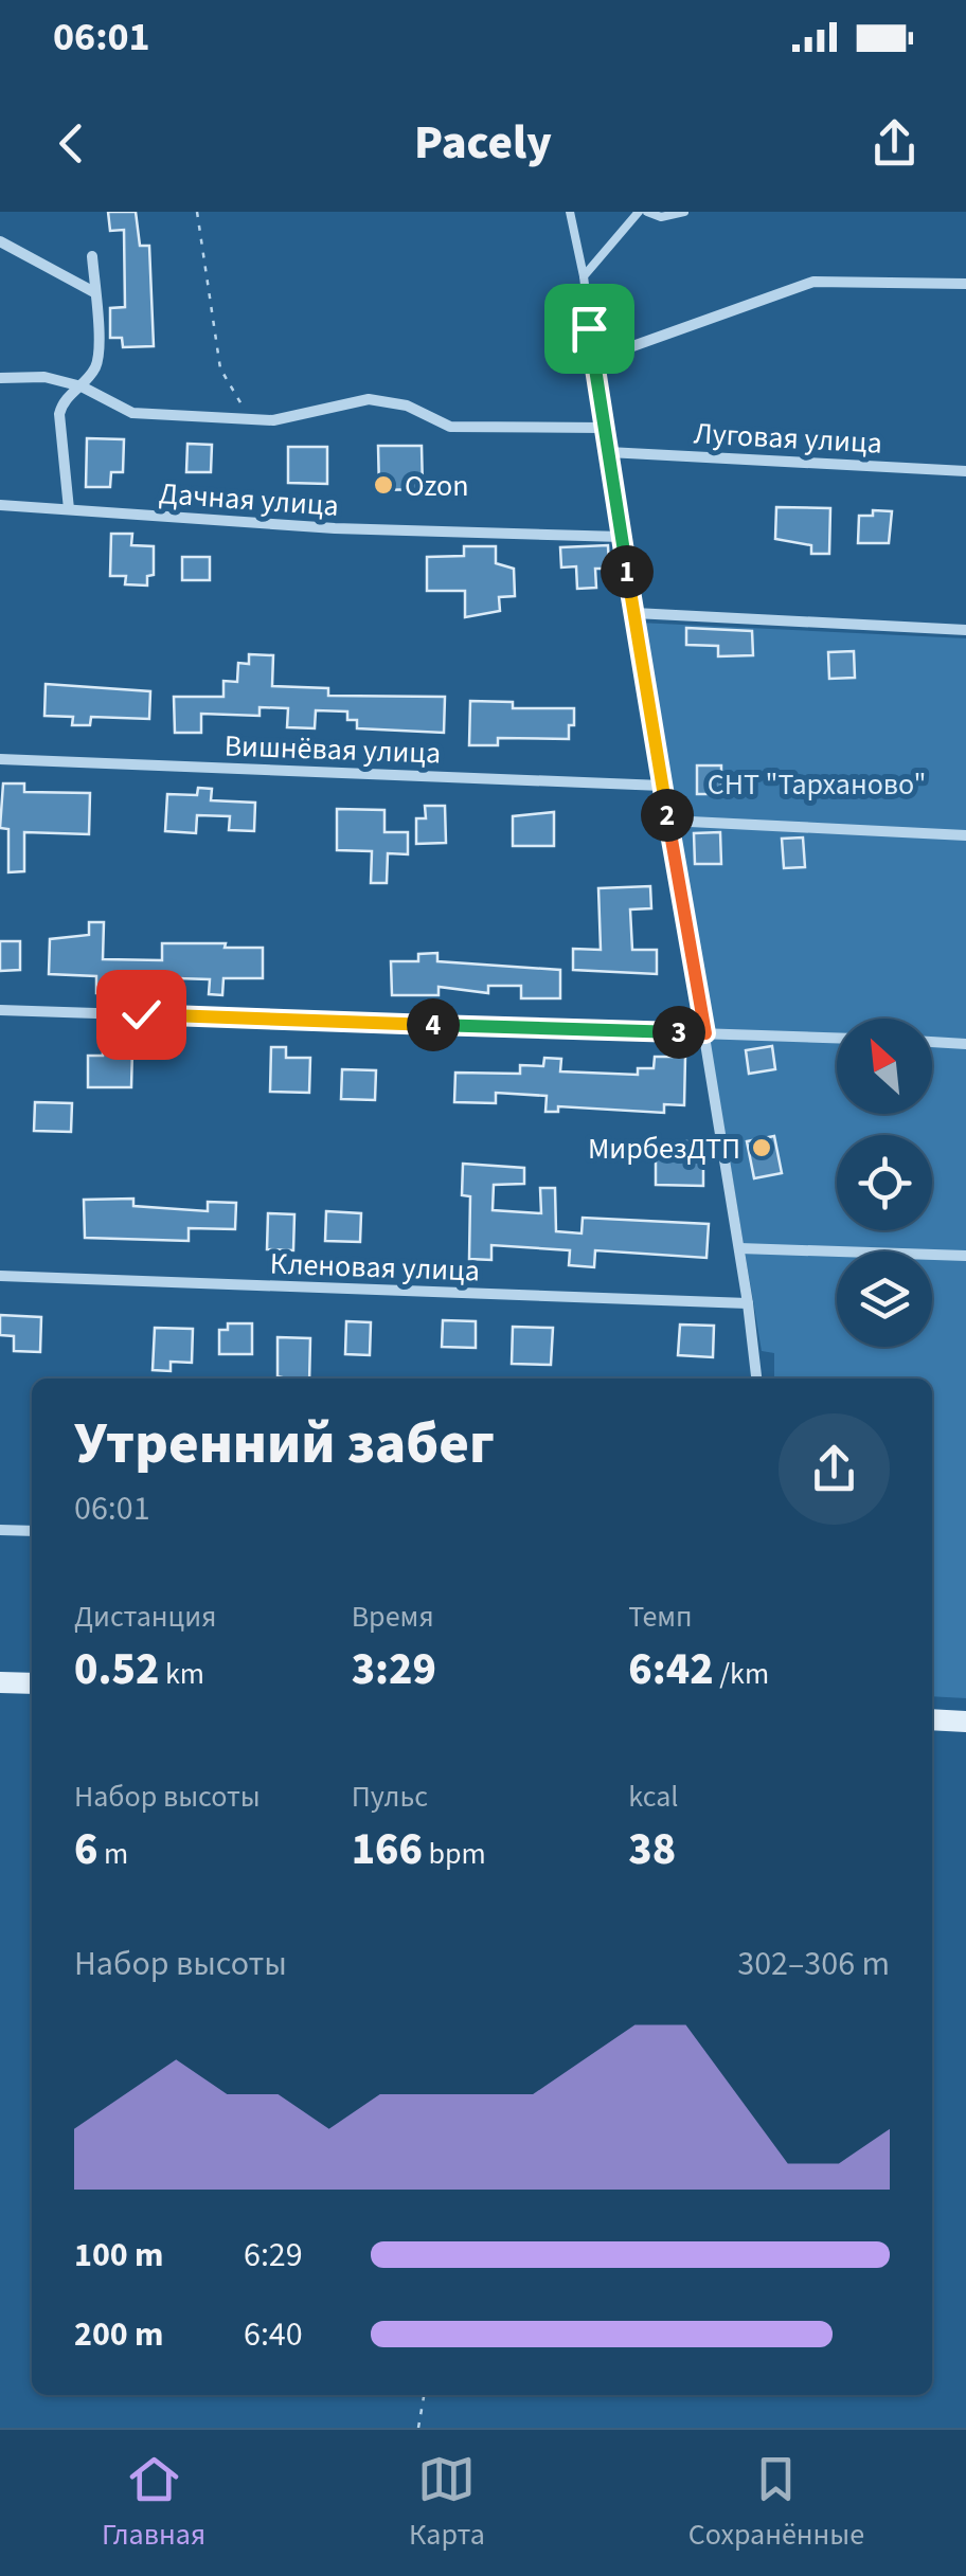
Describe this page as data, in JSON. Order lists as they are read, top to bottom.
{
  "streets": {
    "street": [
      "Луговая улица",
      "Дачная улица",
      "Вишнёвая улица",
      "Кленовая улица"
    ]
  },
  "parks": ["СНТ \"Тарханово\""],
  "places": ["Ozon", "МирбезДТП"],
  "north": "top left",
  "page": {
    "status": "06:01",
    "header": "Pacely",
    "pins": [
      "1",
      "2",
      "4",
      "3"
    ],
    "heading": ["Утренний забег", "06:01"],
    "stats": [
      ["Дистанция", "0.52 km"],
      ["Время", "3:29"],
      ["Темп", "6:42 /km"],
      ["Набор высоты", "6 m"],
      ["Пульс", "166 bpm"],
      ["kcal", "38"]
    ],
    "chart": ["Набор высоты", "302–306 m"],
    "list": [
      {
        "name": "100 m",
        "note": "6:29"
      },
      {
        "name": "200 m",
        "note": "6:40"
      }
    ],
    "tabs": ["Главная", "Карта", "Сохранённые"]
  }
}
